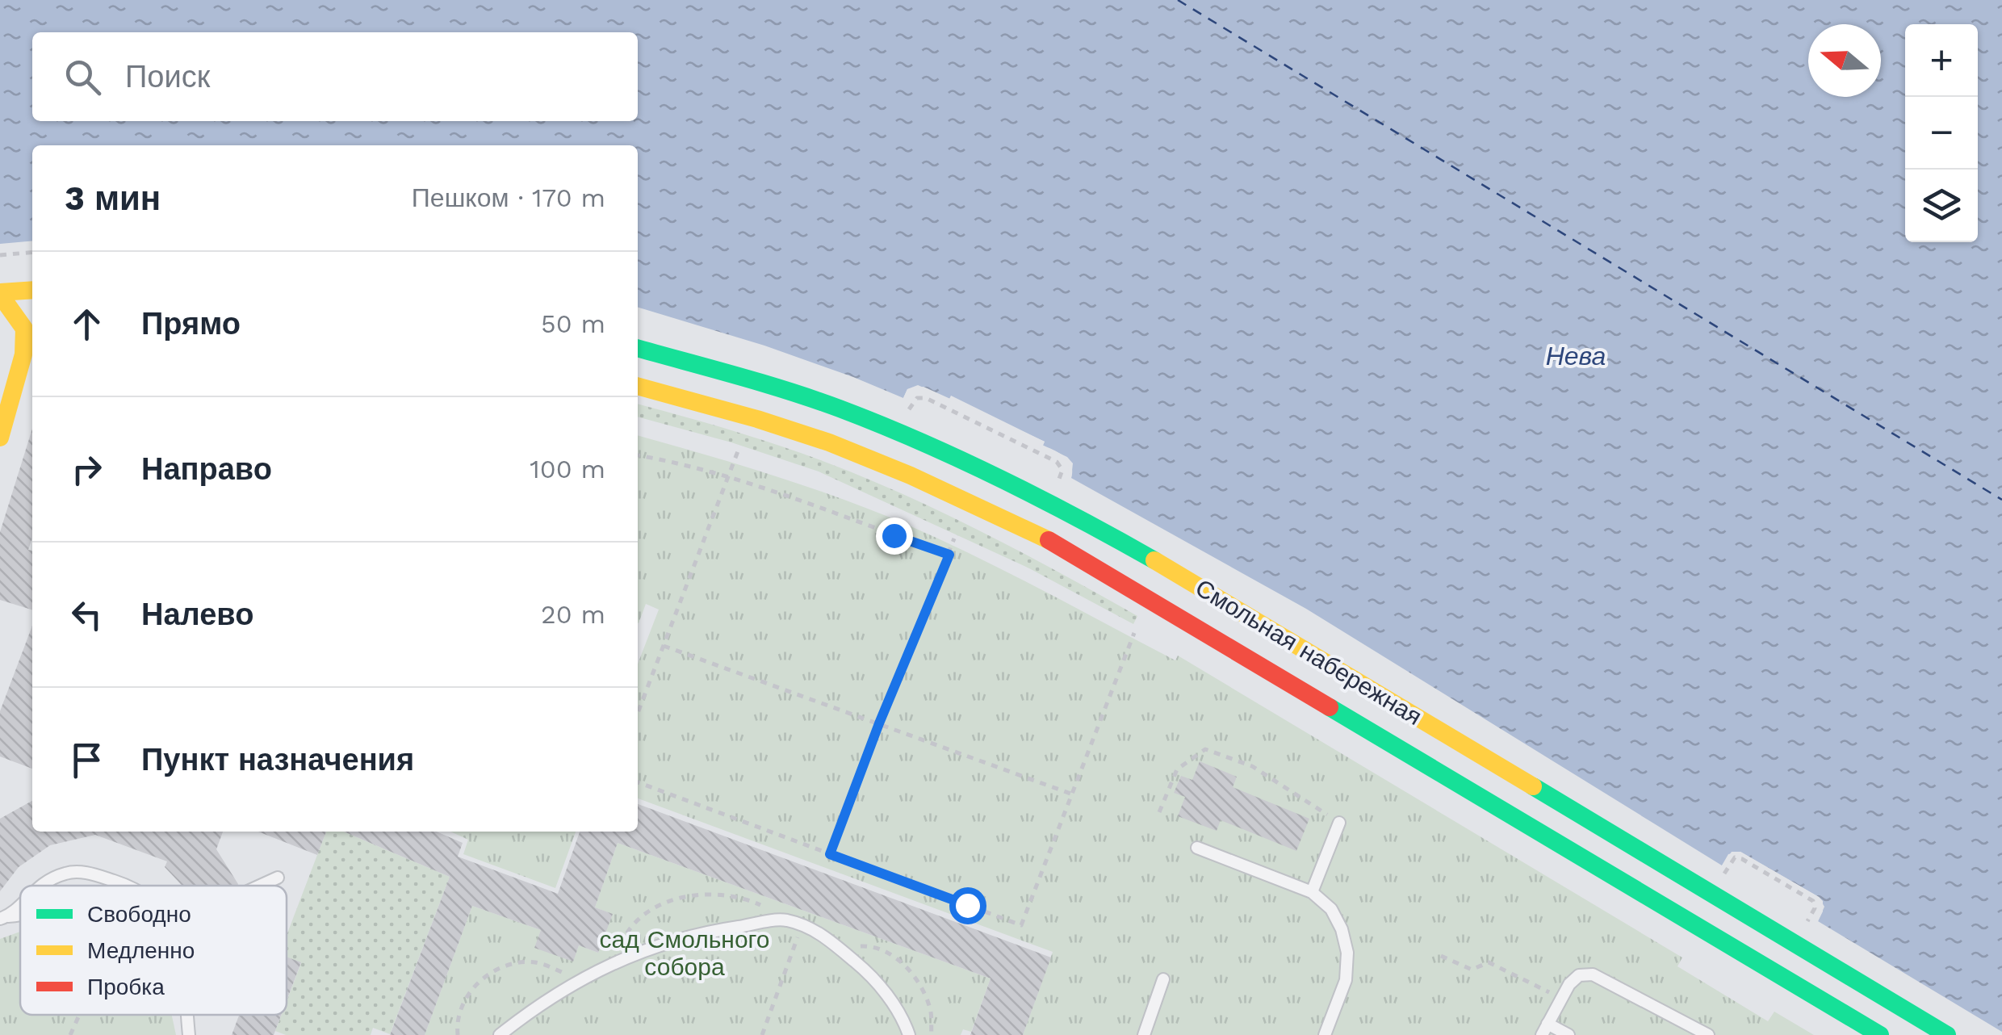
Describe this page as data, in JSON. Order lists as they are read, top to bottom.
{
  "streets": {
    "main road": ["Смольная набережная"]
  },
  "water": ["Нева"],
  "parks": ["сад Смольного собора"],
  "legend": ["Свободно", "Медленно", "Пробка"],
  "north": "left",
  "page": {
    "map_buttons": ["+", "−"],
    "search": "Поиск",
    "heading": ["3 мин", "Пешком · 170 m"],
    "list": [
      ["Прямо", "50 m"],
      ["Направо", "100 m"],
      ["Налево", "20 m"],
      "Пункт назначения"
    ]
  }
}
